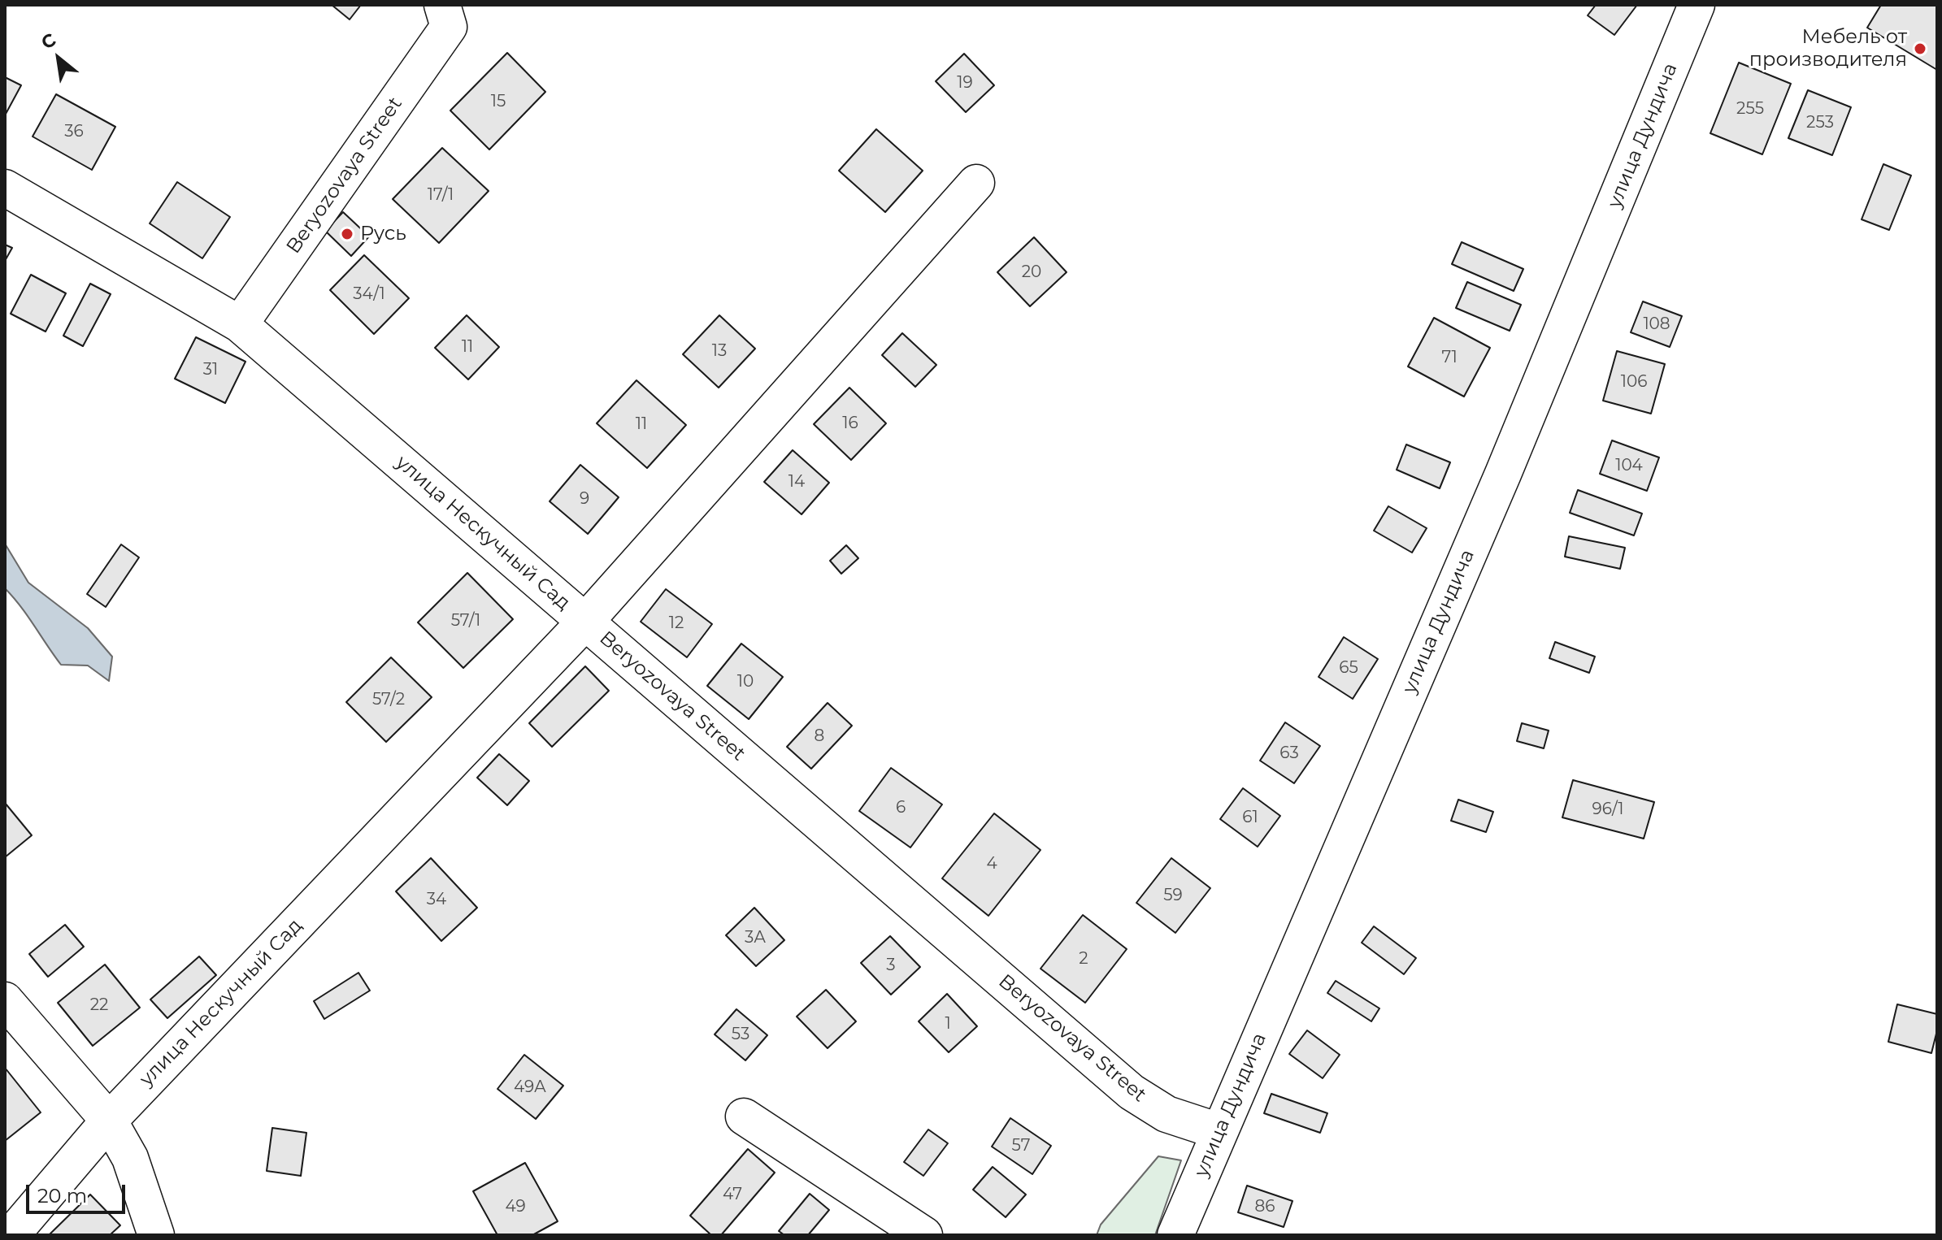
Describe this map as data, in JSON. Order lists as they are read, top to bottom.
{
  "streets": {
    "street": ["улица Дундича", "Beryozovaya Street", "улица Нескучный Сад"]
  },
  "crossings": [
    ["улица Дундича", "Beryozovaya Street"],
    ["Beryozovaya Street", "улица Нескучный Сад"]
  ],
  "places": ["Мебель от производителя", "Русь"],
  "house_numbers": [
    "19",
    "15",
    "255",
    "253",
    "36",
    "17/1",
    "20",
    "34/1",
    "108",
    "11",
    "13",
    "71",
    "31",
    "106",
    "16",
    "11",
    "104",
    "14",
    "9",
    "57/1",
    "12",
    "65",
    "10",
    "57/2",
    "8",
    "63",
    "6",
    "96/1",
    "61",
    "4",
    "59",
    "34",
    "3А",
    "2",
    "3",
    "22",
    "1",
    "53",
    "49А",
    "57",
    "47",
    "49",
    "86"
  ],
  "scale_bar": "20 m",
  "north": "top left"
}
